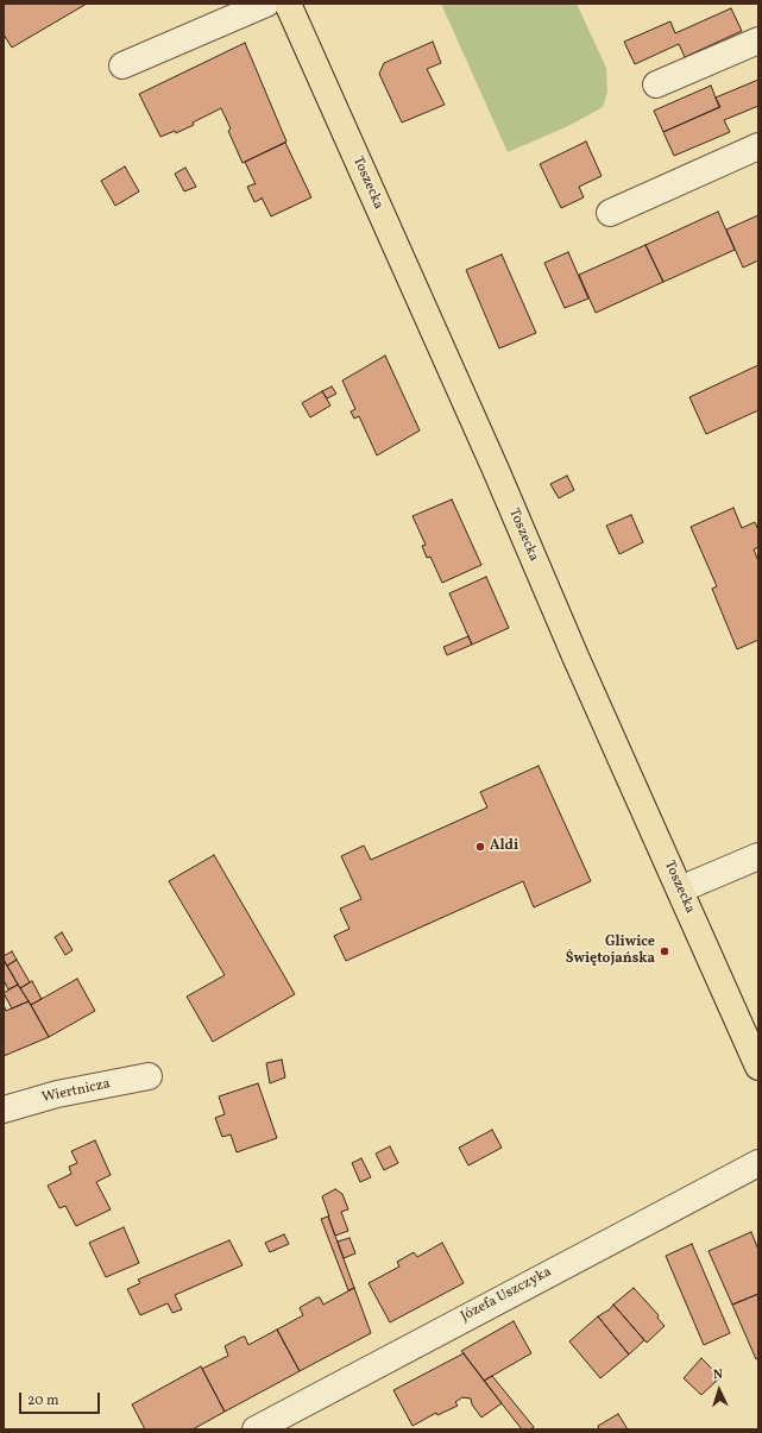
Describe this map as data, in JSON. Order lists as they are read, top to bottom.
{
  "streets": {
    "main road": ["Toszecka"],
    "street": ["Wiertnicza", "Józefa Uszczyka"]
  },
  "places": ["Aldi", "Gliwice Świętojańska"],
  "scale_bar": "20 m",
  "north": "top"
}
